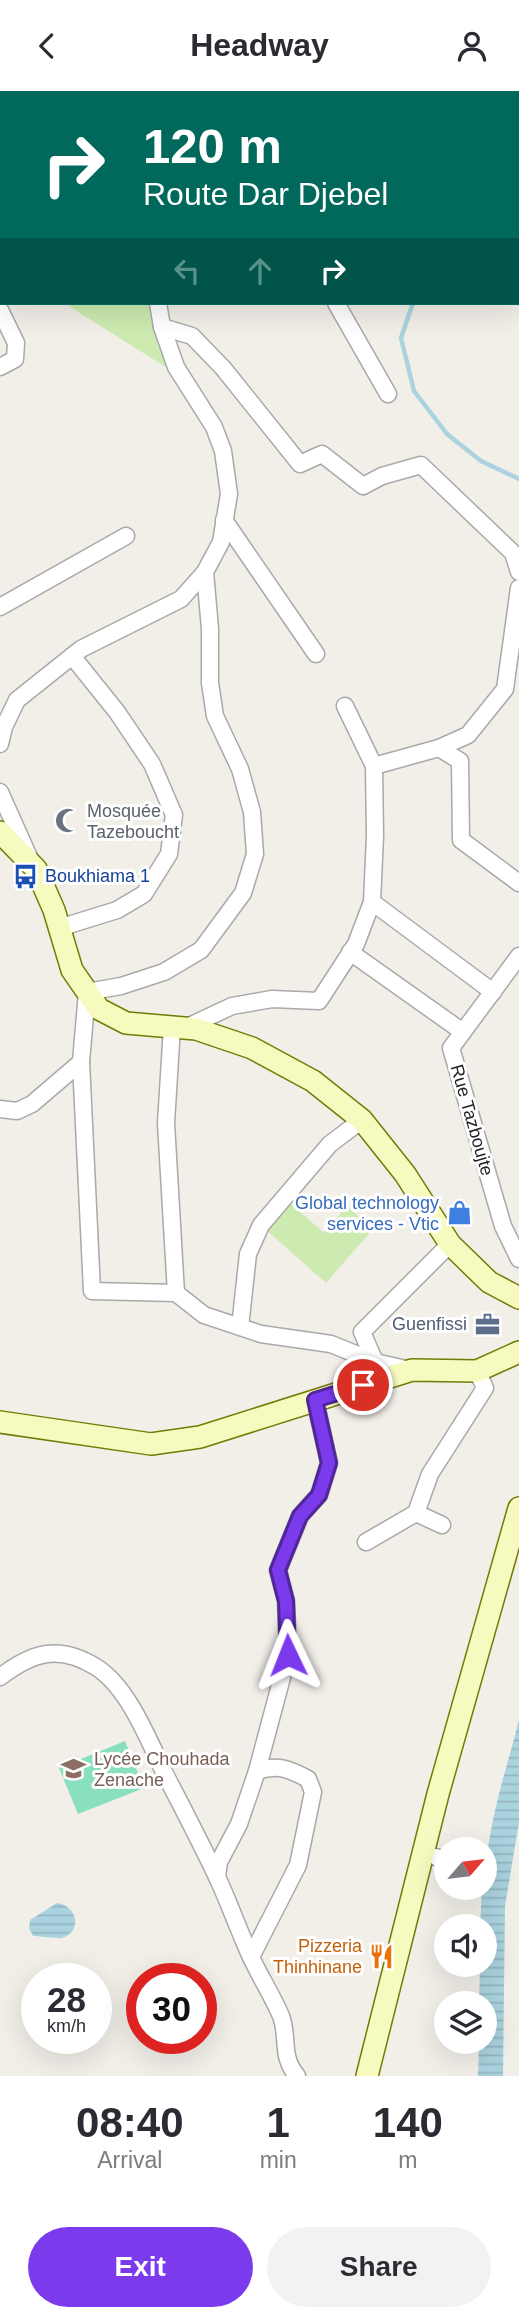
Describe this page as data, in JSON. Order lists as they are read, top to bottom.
{
  "streets": {
    "street": ["Rue Tazboujte"]
  },
  "places": {
    "mosque": ["Mosquée Tazeboucht"],
    "bus stop": ["Boukhiama 1"],
    "shop": ["Global technology services - Vtic"],
    "office": ["Guenfissi"],
    "school or university": ["Lycée Chouhada Zenache"],
    "restaurant": ["Pizzeria Thinhinane"]
  },
  "north": "top right",
  "page": {
    "header": "Headway",
    "turn": ["120 m", "Route Dar Djebel"],
    "speed": "28 km/h",
    "limit": "30",
    "eta": [
      "08:40",
      "Arrival",
      "1",
      "min",
      "140",
      "m"
    ],
    "buttons": ["Exit", "Share"]
  }
}
